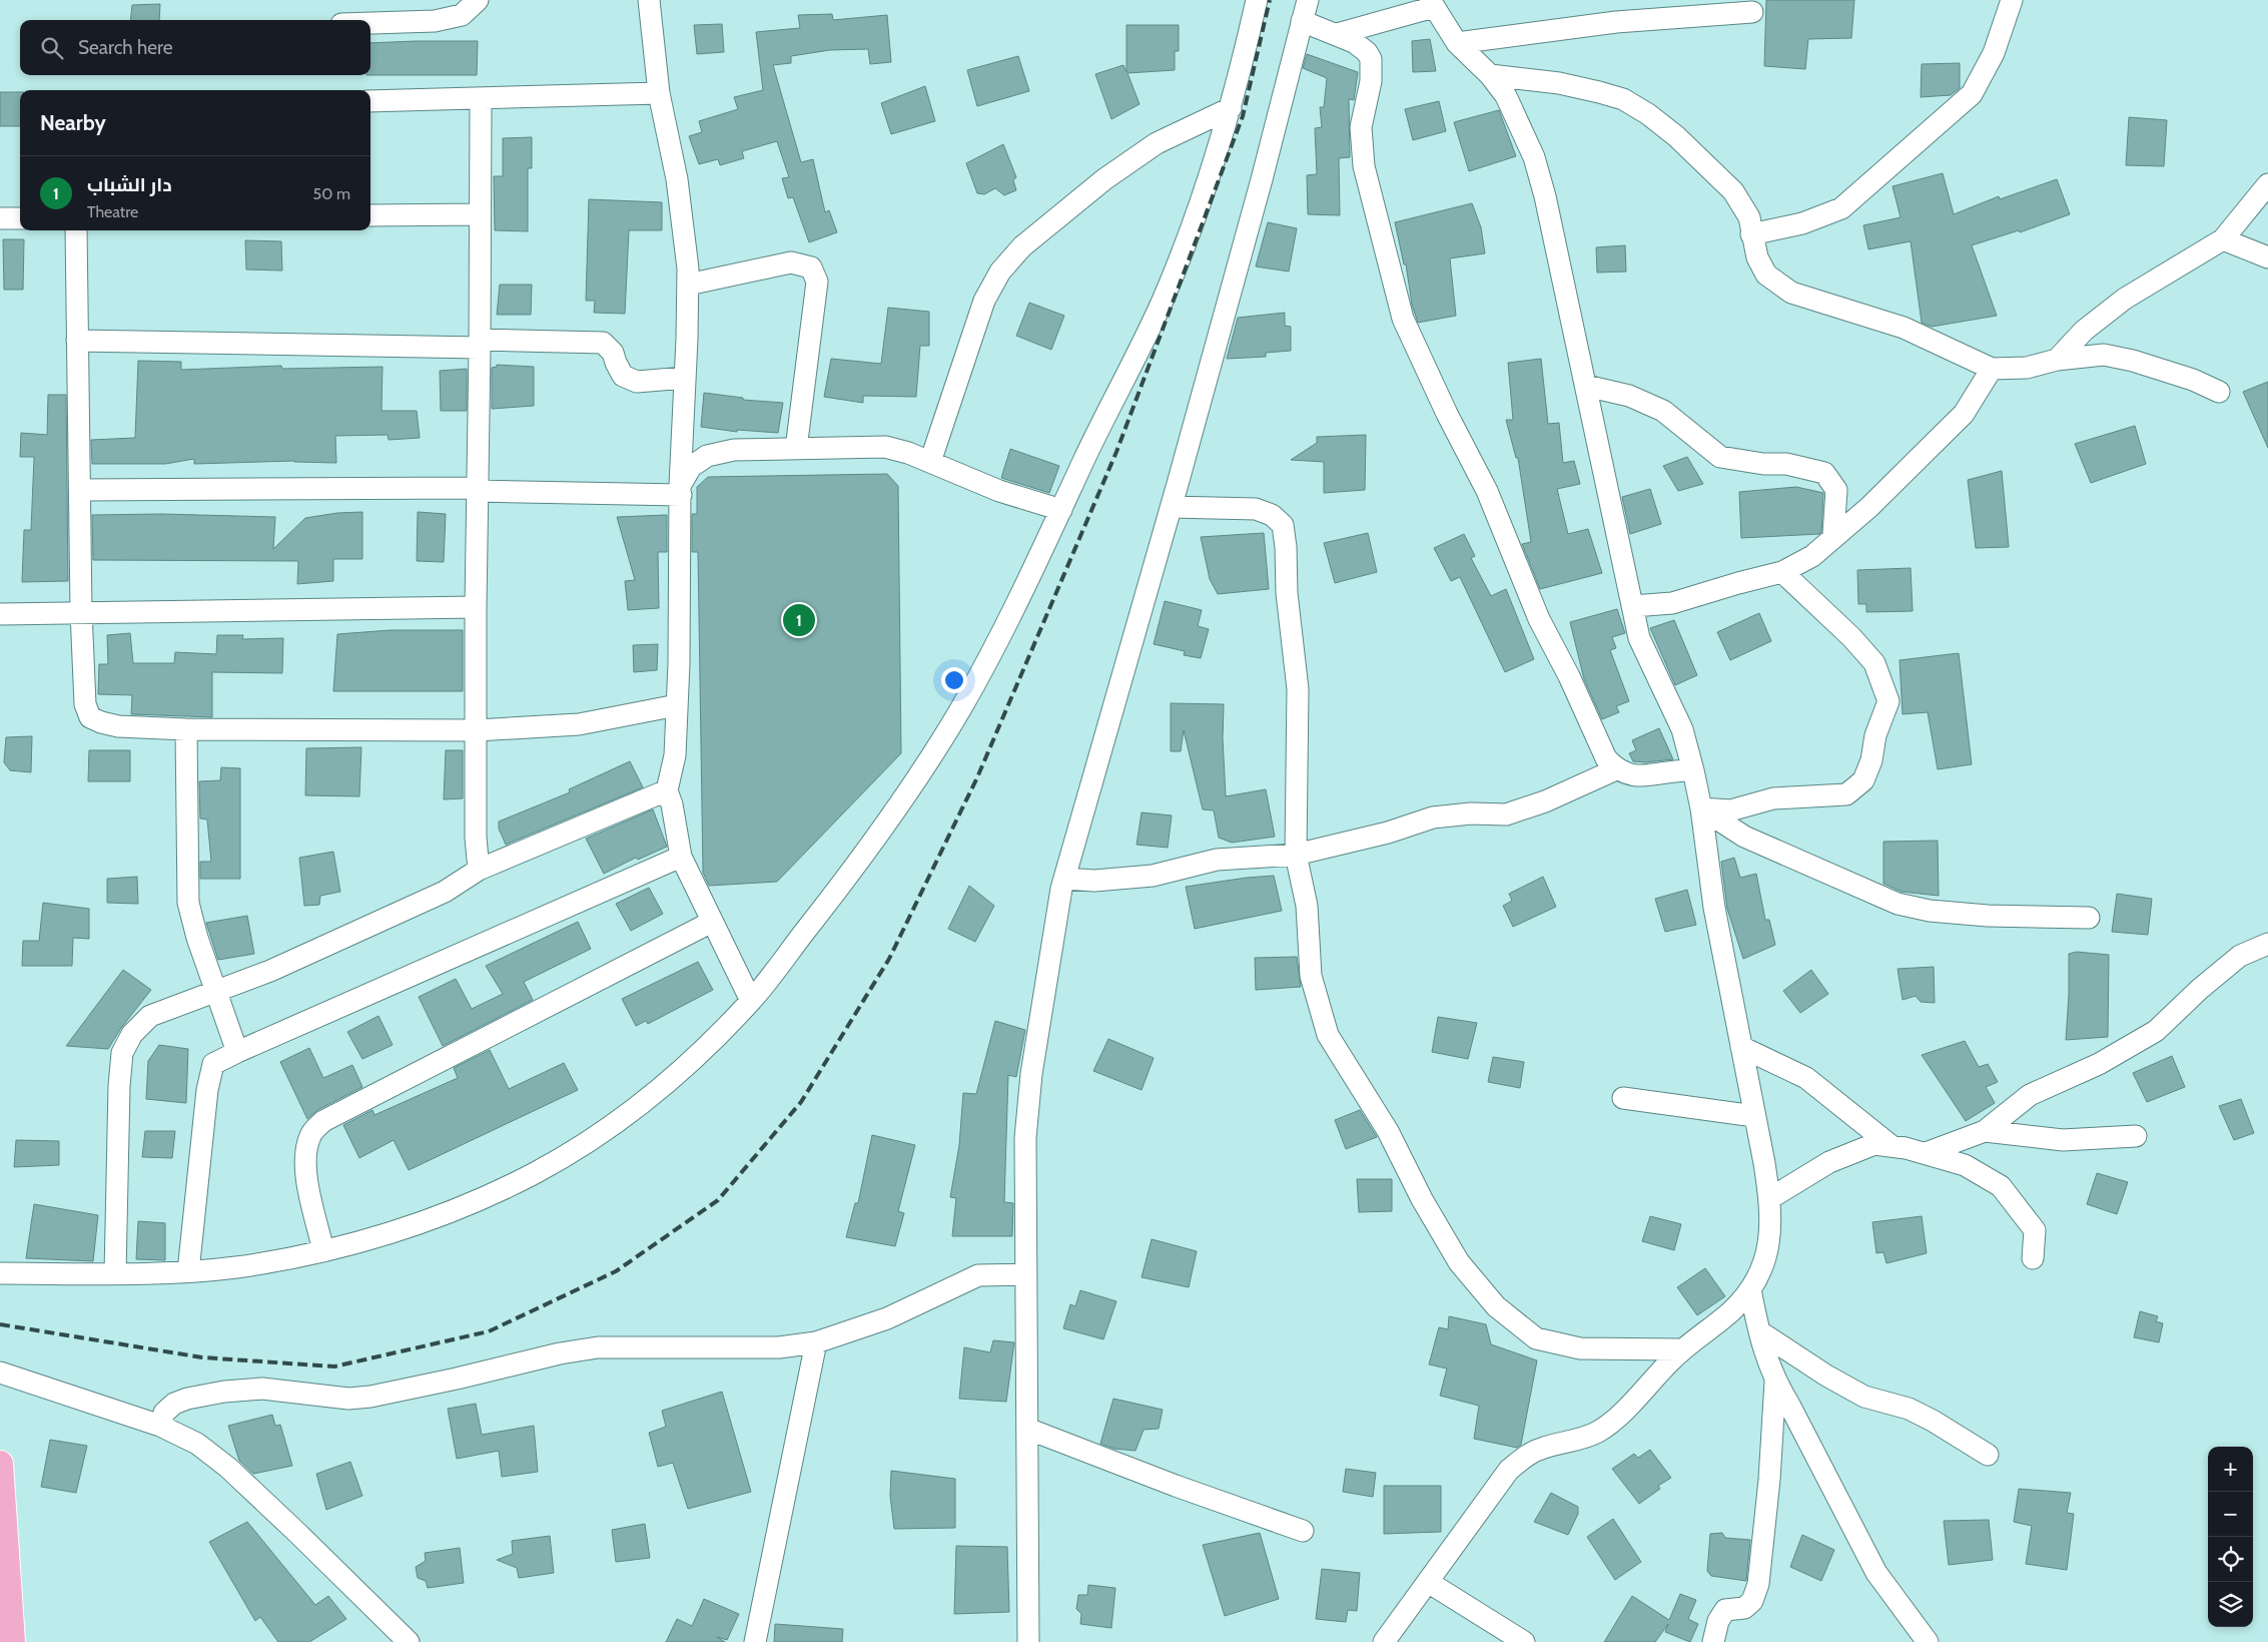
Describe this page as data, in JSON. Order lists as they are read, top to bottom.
{
  "page": {
    "search": "Search here",
    "heading": "Nearby",
    "list": [
      {
        "mark": "1",
        "name": "دار الشباب",
        "note": "Theatre",
        "value": "50 m"
      }
    ],
    "pins": "1",
    "map_buttons": ["+", "−"]
  }
}
